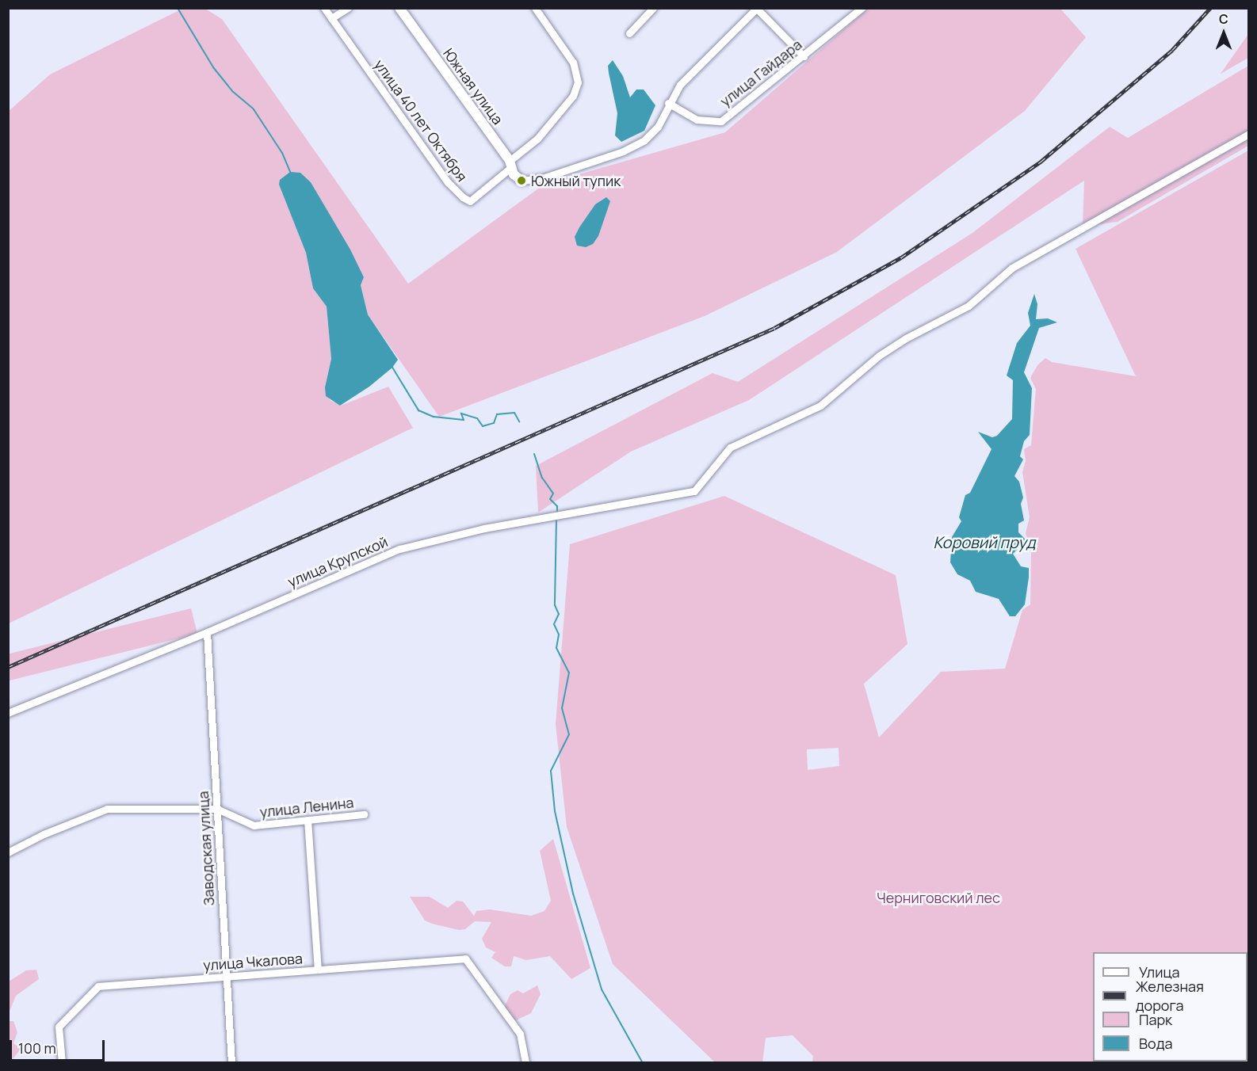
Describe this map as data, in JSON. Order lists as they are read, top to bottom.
{
  "streets": {
    "street": [
      "улица Гайдара",
      "Южная улица",
      "улица 40 лет Октября",
      "улица Крупской",
      "улица Ленина",
      "Заводская улица",
      "улица Чкалова"
    ]
  },
  "crossings": [
    ["Южная улица", "улица 40 лет Октября"],
    ["улица Крупской", "Заводская улица"],
    ["улица Ленина", "Заводская улица"],
    ["Заводская улица", "улица Чкалова"]
  ],
  "water": ["Коровий пруд"],
  "parks": ["Черниговский лес"],
  "places": ["Южный тупик"],
  "legend": [
    "Улица",
    "Железная дорога",
    "Парк",
    "Вода"
  ],
  "scale_bar": "100 m",
  "north": "top"
}
